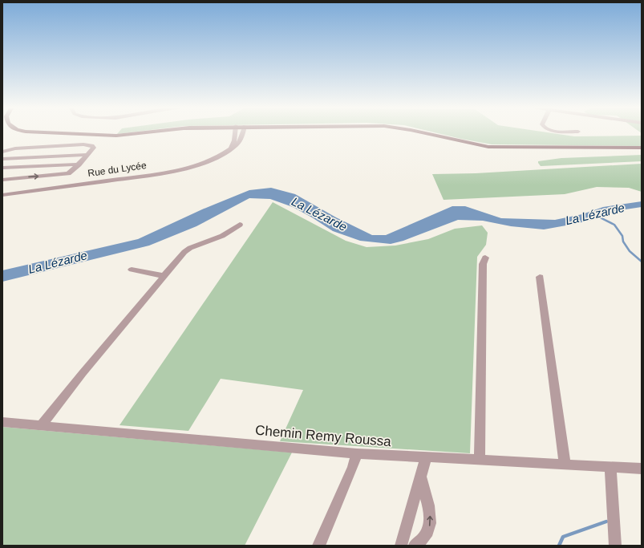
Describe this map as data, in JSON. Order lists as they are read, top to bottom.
{
  "streets": {
    "street": ["Rue du Lycée", "Chemin Remy Roussa"]
  },
  "water": ["La Lézarde"]
}
